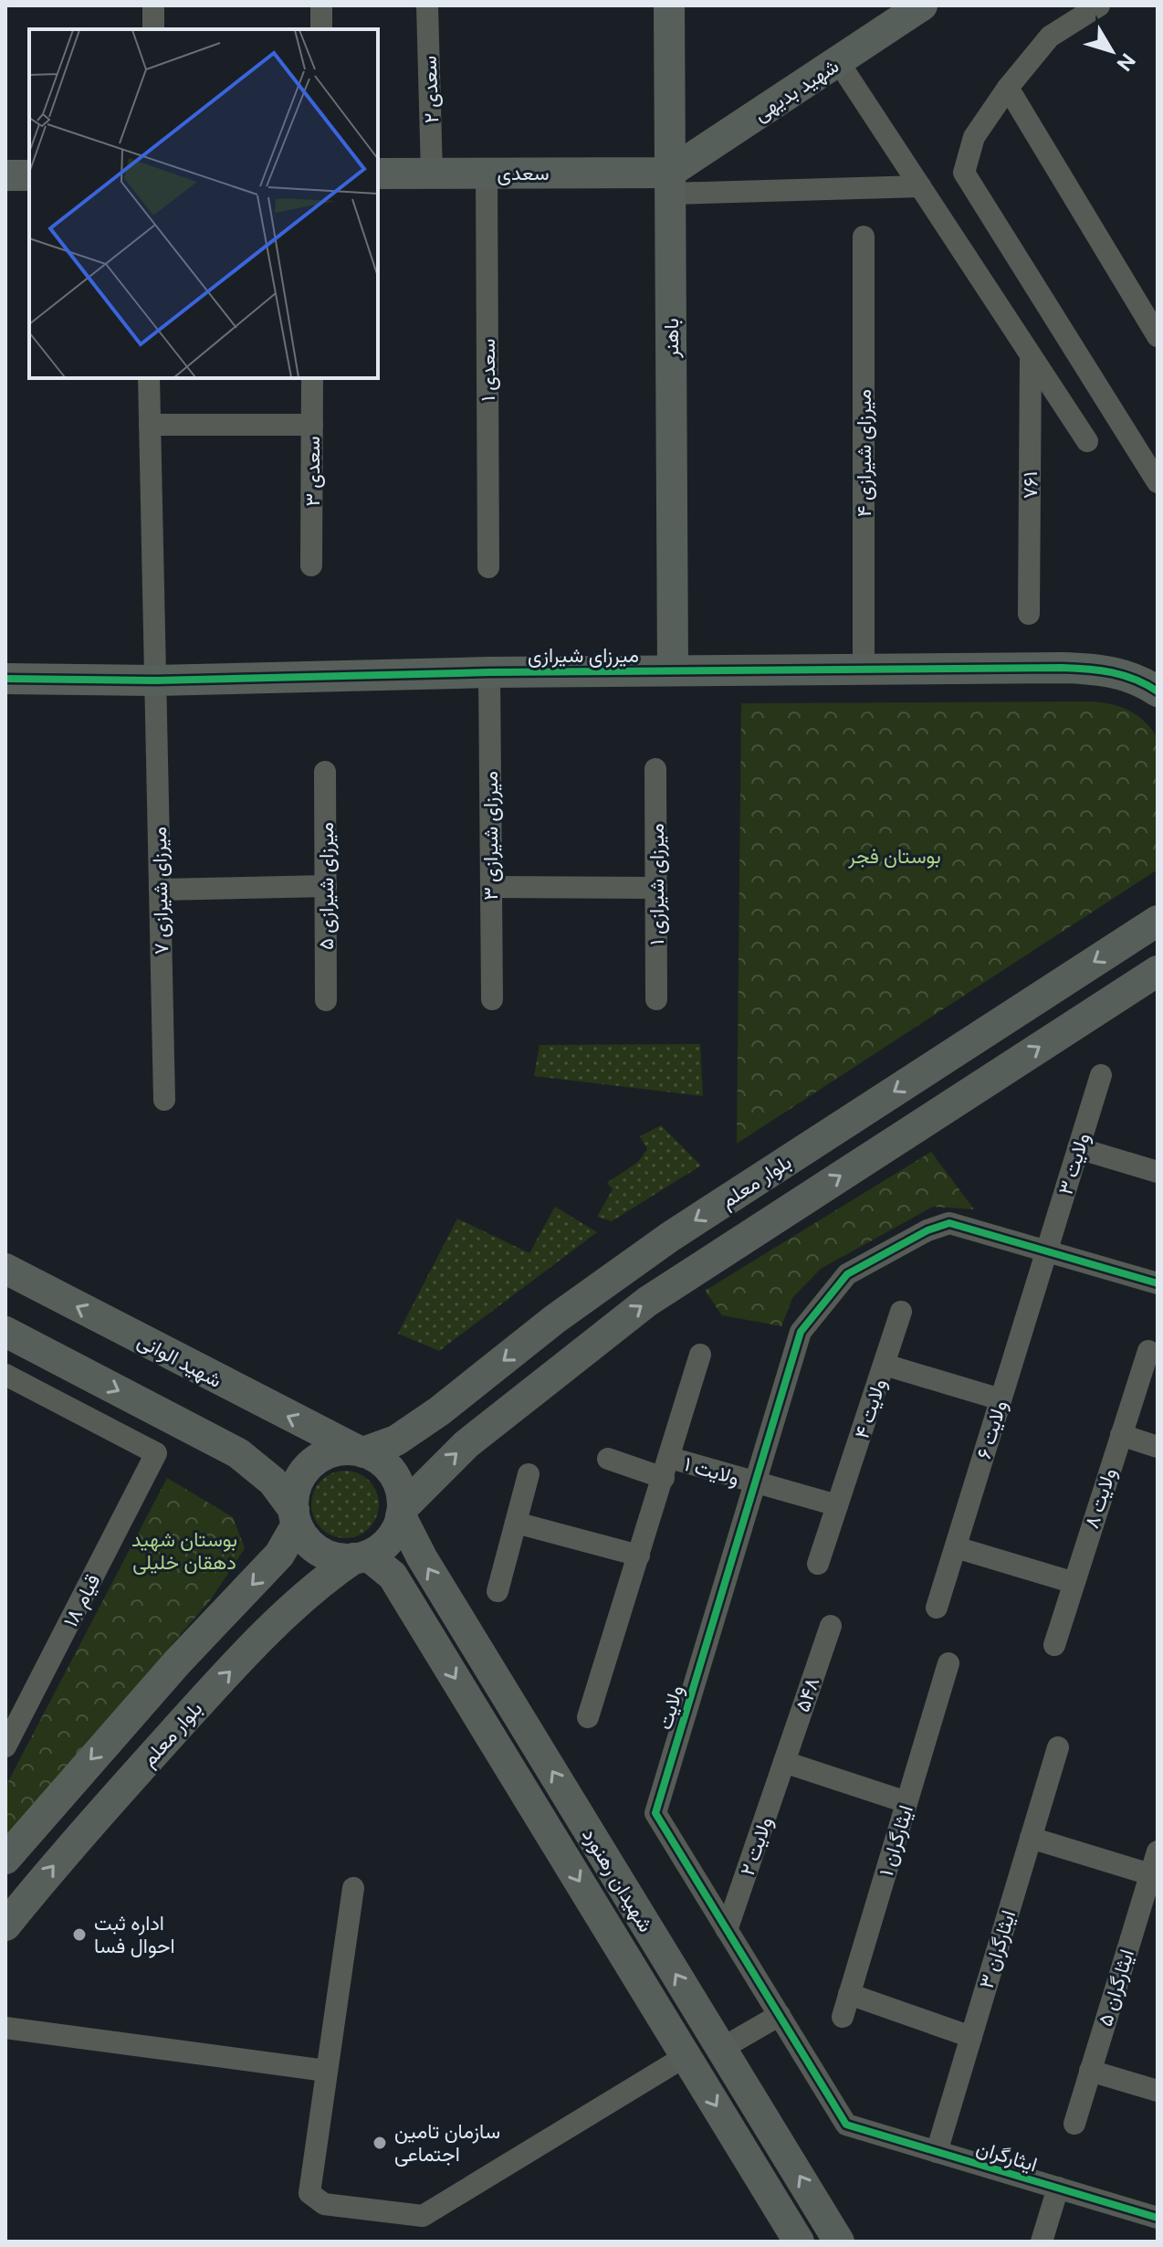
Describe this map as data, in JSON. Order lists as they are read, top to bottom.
{
  "streets": {
    "street": [
      "سعدی ۲",
      "شهید بدیهی",
      "سعدی",
      "باهنر",
      "سعدی ۱",
      "میرزای شیرازی ۴",
      "سعدی ۳",
      "۷۶۱",
      "میرزای شیرازی",
      "میرزای شیرازی ۳",
      "میرزای شیرازی ۱",
      "میرزای شیرازی ۵",
      "میرزای شیرازی ۷",
      "ولایت ۳",
      "بلوار معلم",
      "شهید الوانی",
      "ولایت ۴",
      "ولایت ۶",
      "ولایت ۱",
      "ولایت ۸",
      "قیام ۱۸",
      "۵۴۸",
      "ولایت",
      "ایثارگران ۱",
      "ولایت ۲",
      "شهیدان رهنورد",
      "ایثارگران ۳",
      "ایثارگران ۵",
      "ایثارگران"
    ]
  },
  "crossings": [
    ["سعدی ۲", "سعدی"],
    ["شهید بدیهی", "سعدی"],
    ["شهید بدیهی", "باهنر"],
    ["سعدی", "باهنر"],
    ["سعدی", "سعدی ۱"],
    ["باهنر", "میرزای شیرازی"],
    ["میرزای شیرازی ۴", "میرزای شیرازی"],
    ["میرزای شیرازی", "میرزای شیرازی ۳"],
    ["میرزای شیرازی", "میرزای شیرازی ۷"],
    ["ولایت ۳", "ولایت ۶"],
    ["ولایت ۳", "ولایت"],
    ["بلوار معلم", "شهید الوانی"],
    ["بلوار معلم", "شهیدان رهنورد"],
    ["شهید الوانی", "شهیدان رهنورد"],
    ["ولایت ۶", "ولایت"],
    ["ولایت ۱", "ولایت"],
    ["۵۴۸", "ولایت ۲"],
    ["ولایت", "ولایت ۲"],
    ["ولایت", "ایثارگران"],
    ["ایثارگران ۳", "ایثارگران"]
  ],
  "parks": ["بوستان فجر", "بوستان شهید دهقان خلیلی"],
  "places": ["اداره ثبت احوال فسا", "سازمان تامین اجتماعی"],
  "north": "bottom right"
}
